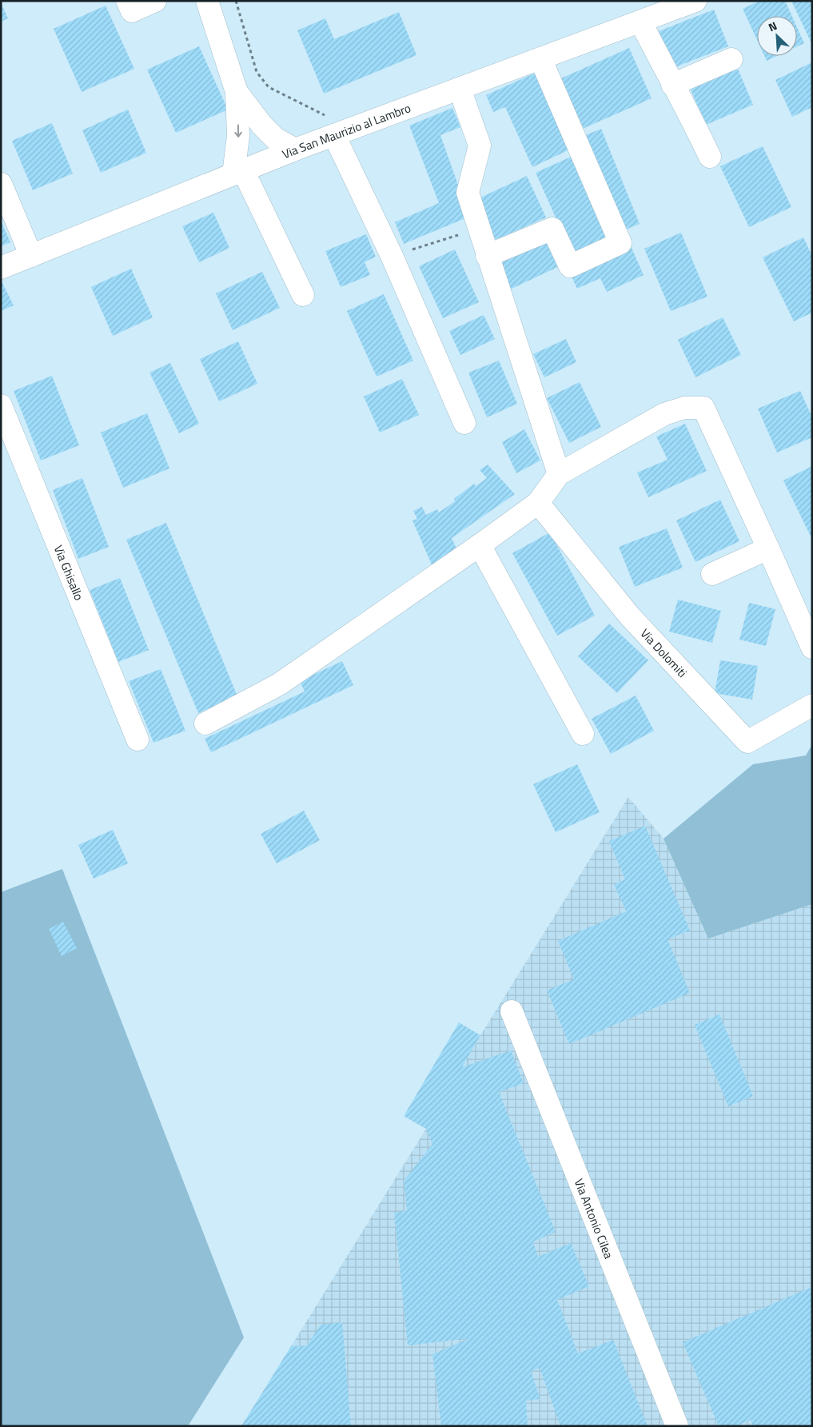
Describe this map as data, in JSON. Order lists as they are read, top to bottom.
{
  "streets": {
    "street": [
      "Via San Maurizio al Lambro",
      "Via Ghisallo",
      "Via Dolomiti",
      "Via Antonio Cilea"
    ]
  },
  "north": "top left"
}
